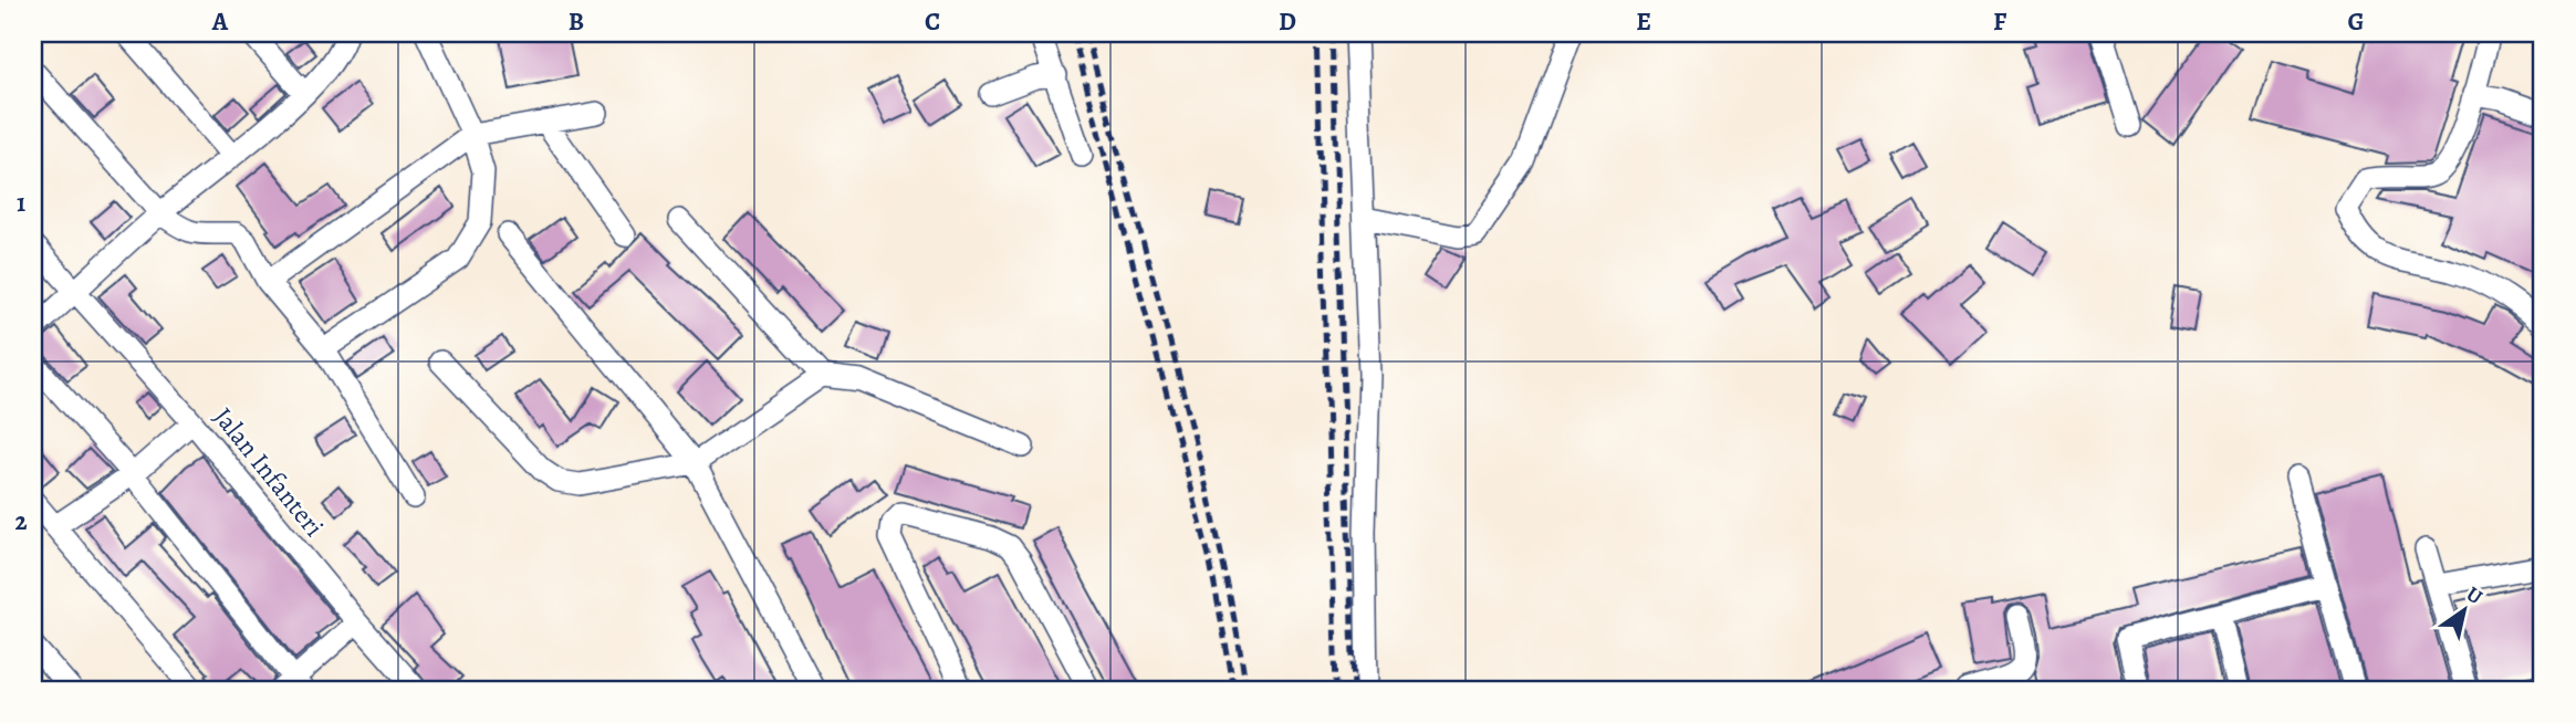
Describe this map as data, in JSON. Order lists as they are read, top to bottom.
{
  "streets": {
    "street": ["Jalan Infanteri"]
  },
  "north": "top right",
  "grid": {
    "columns": [
      "A",
      "B",
      "C",
      "D",
      "E",
      "F",
      "G"
    ],
    "rows": ["1", "2"]
  }
}
